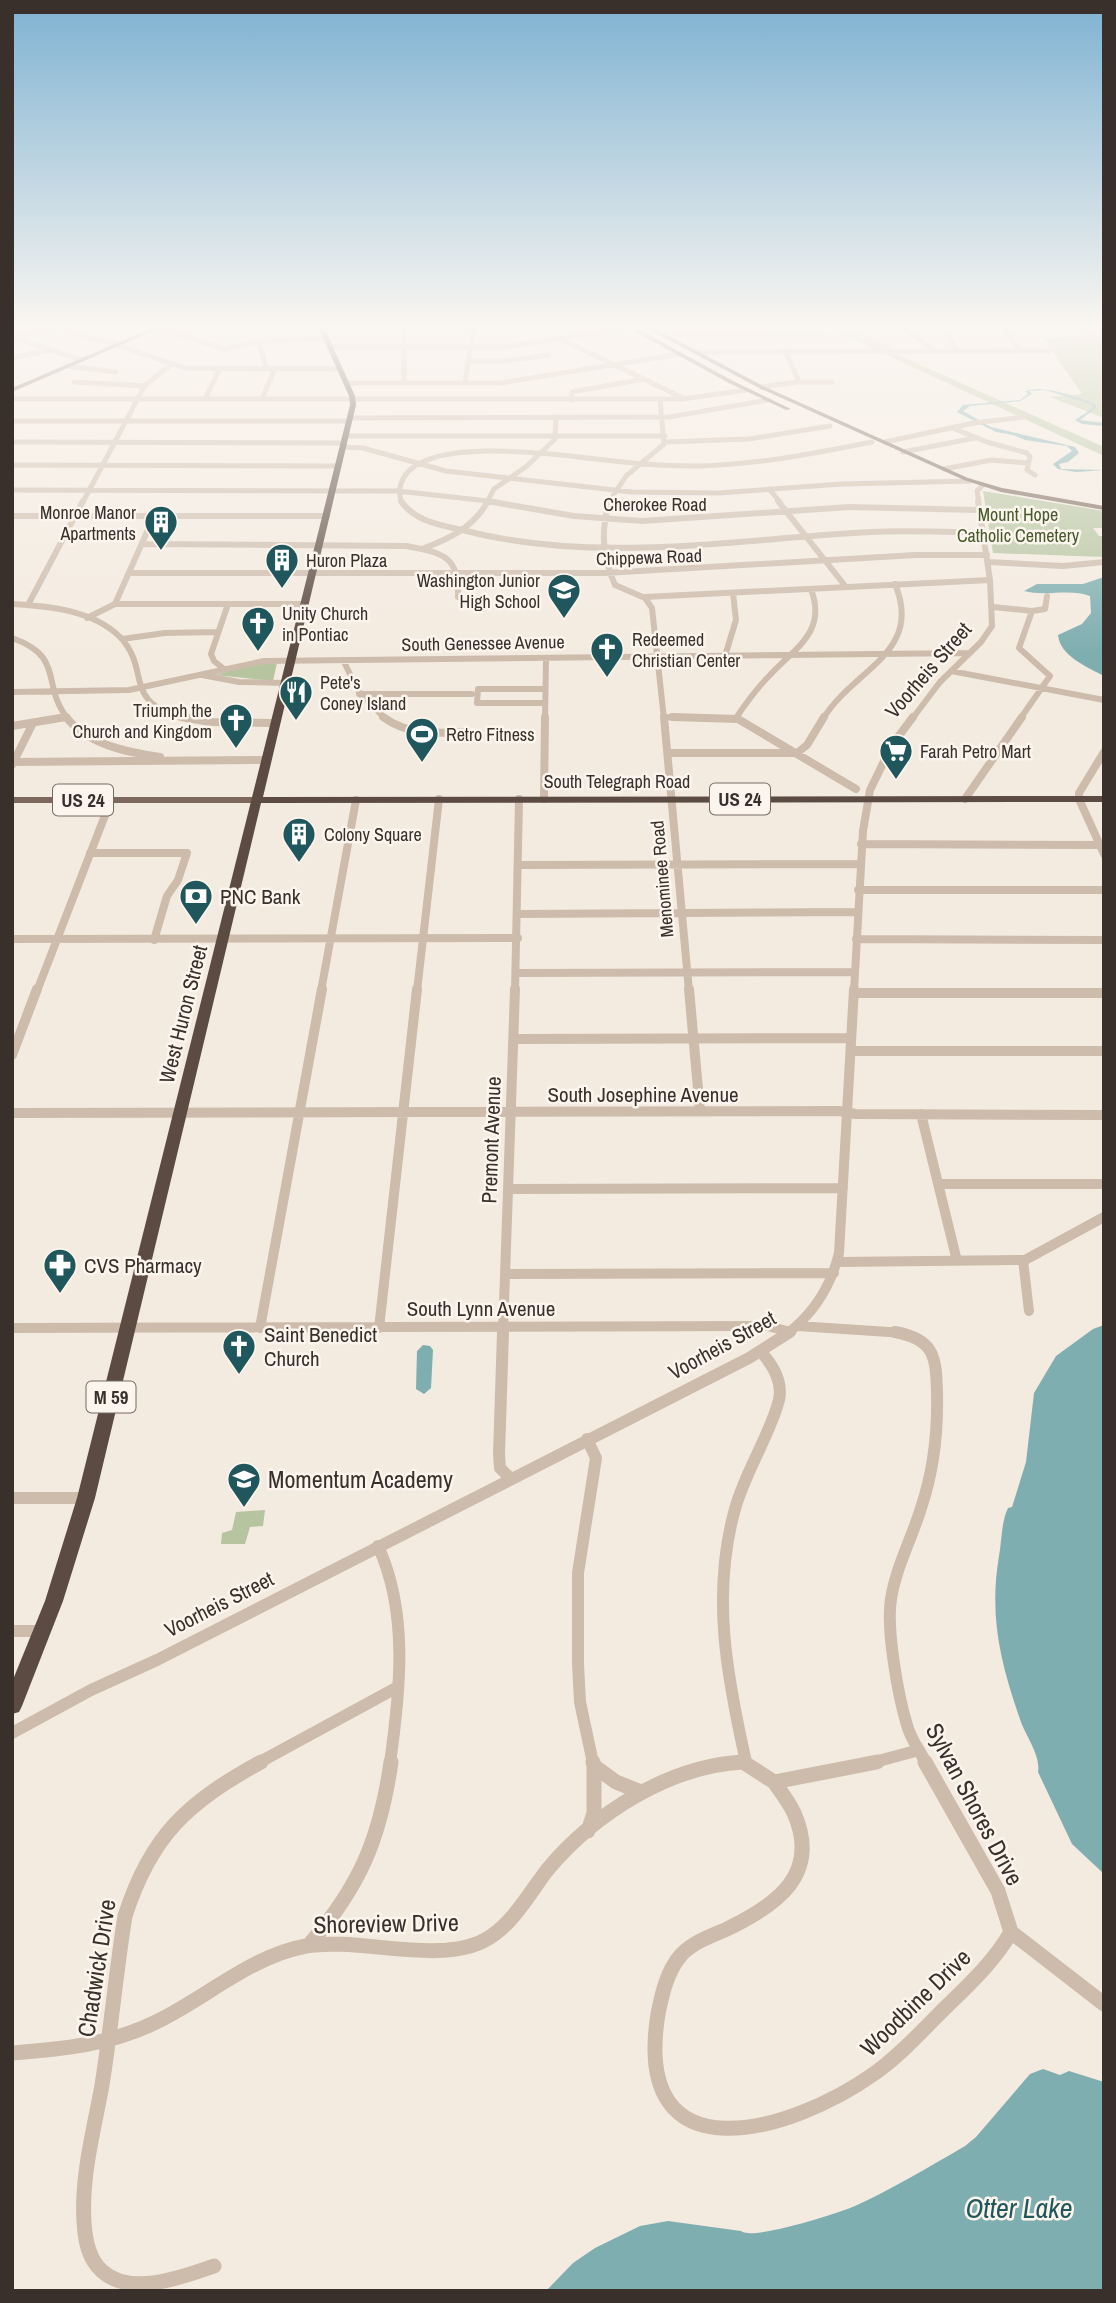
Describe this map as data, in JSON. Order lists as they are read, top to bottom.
{
  "streets": {
    "highway": [
      "South Telegraph Road",
      "US 24",
      "West Huron Street",
      "M 59"
    ],
    "street": [
      "Cherokee Road",
      "Chippewa Road",
      "South Genessee Avenue",
      "Voorheis Street",
      "Menominee Road",
      "South Josephine Avenue",
      "Premont Avenue",
      "South Lynn Avenue",
      "Sylvan Shores Drive",
      "Shoreview Drive",
      "Chadwick Drive",
      "Woodbine Drive"
    ]
  },
  "crossings": [
    ["Cherokee Road", "Voorheis Street"],
    ["Cherokee Road", "West Huron Street"],
    ["Chippewa Road", "Voorheis Street"],
    ["Chippewa Road", "West Huron Street"],
    ["South Genessee Avenue", "Voorheis Street"],
    ["South Genessee Avenue", "Menominee Road"],
    ["South Genessee Avenue", "West Huron Street"],
    ["Voorheis Street", "South Telegraph Road"],
    ["Voorheis Street", "South Josephine Avenue"],
    ["Voorheis Street", "Premont Avenue"],
    ["Voorheis Street", "South Lynn Avenue"],
    ["Voorheis Street", "Sylvan Shores Drive"],
    ["South Telegraph Road", "US 24"],
    ["South Telegraph Road", "Menominee Road"],
    ["South Telegraph Road", "West Huron Street"],
    ["South Telegraph Road", "Premont Avenue"],
    ["US 24", "West Huron Street"],
    ["Menominee Road", "South Josephine Avenue"],
    ["West Huron Street", "South Josephine Avenue"],
    ["West Huron Street", "South Lynn Avenue"],
    ["South Josephine Avenue", "Premont Avenue"],
    ["Premont Avenue", "South Lynn Avenue"],
    ["South Lynn Avenue", "Sylvan Shores Drive"],
    ["Sylvan Shores Drive", "Woodbine Drive"],
    ["Shoreview Drive", "Chadwick Drive"]
  ],
  "water": ["Otter Lake"],
  "parks": ["Mount Hope Catholic Cemetery"],
  "places": {
    "building": ["Monroe Manor Apartments", "Huron Plaza", "Colony Square"],
    "school or university": ["Washington Junior High School", "Momentum Academy"],
    "church": [
      "Unity Church in Pontiac",
      "Redeemed Christian Center",
      "Triumph the Church and Kingdom",
      "Saint Benedict Church"
    ],
    "restaurant": ["Pete's Coney Island"],
    "sports": ["Retro Fitness"],
    "supermarket": ["Farah Petro Mart"],
    "bank": ["PNC Bank"],
    "pharmacy": ["CVS Pharmacy"]
  }
}
